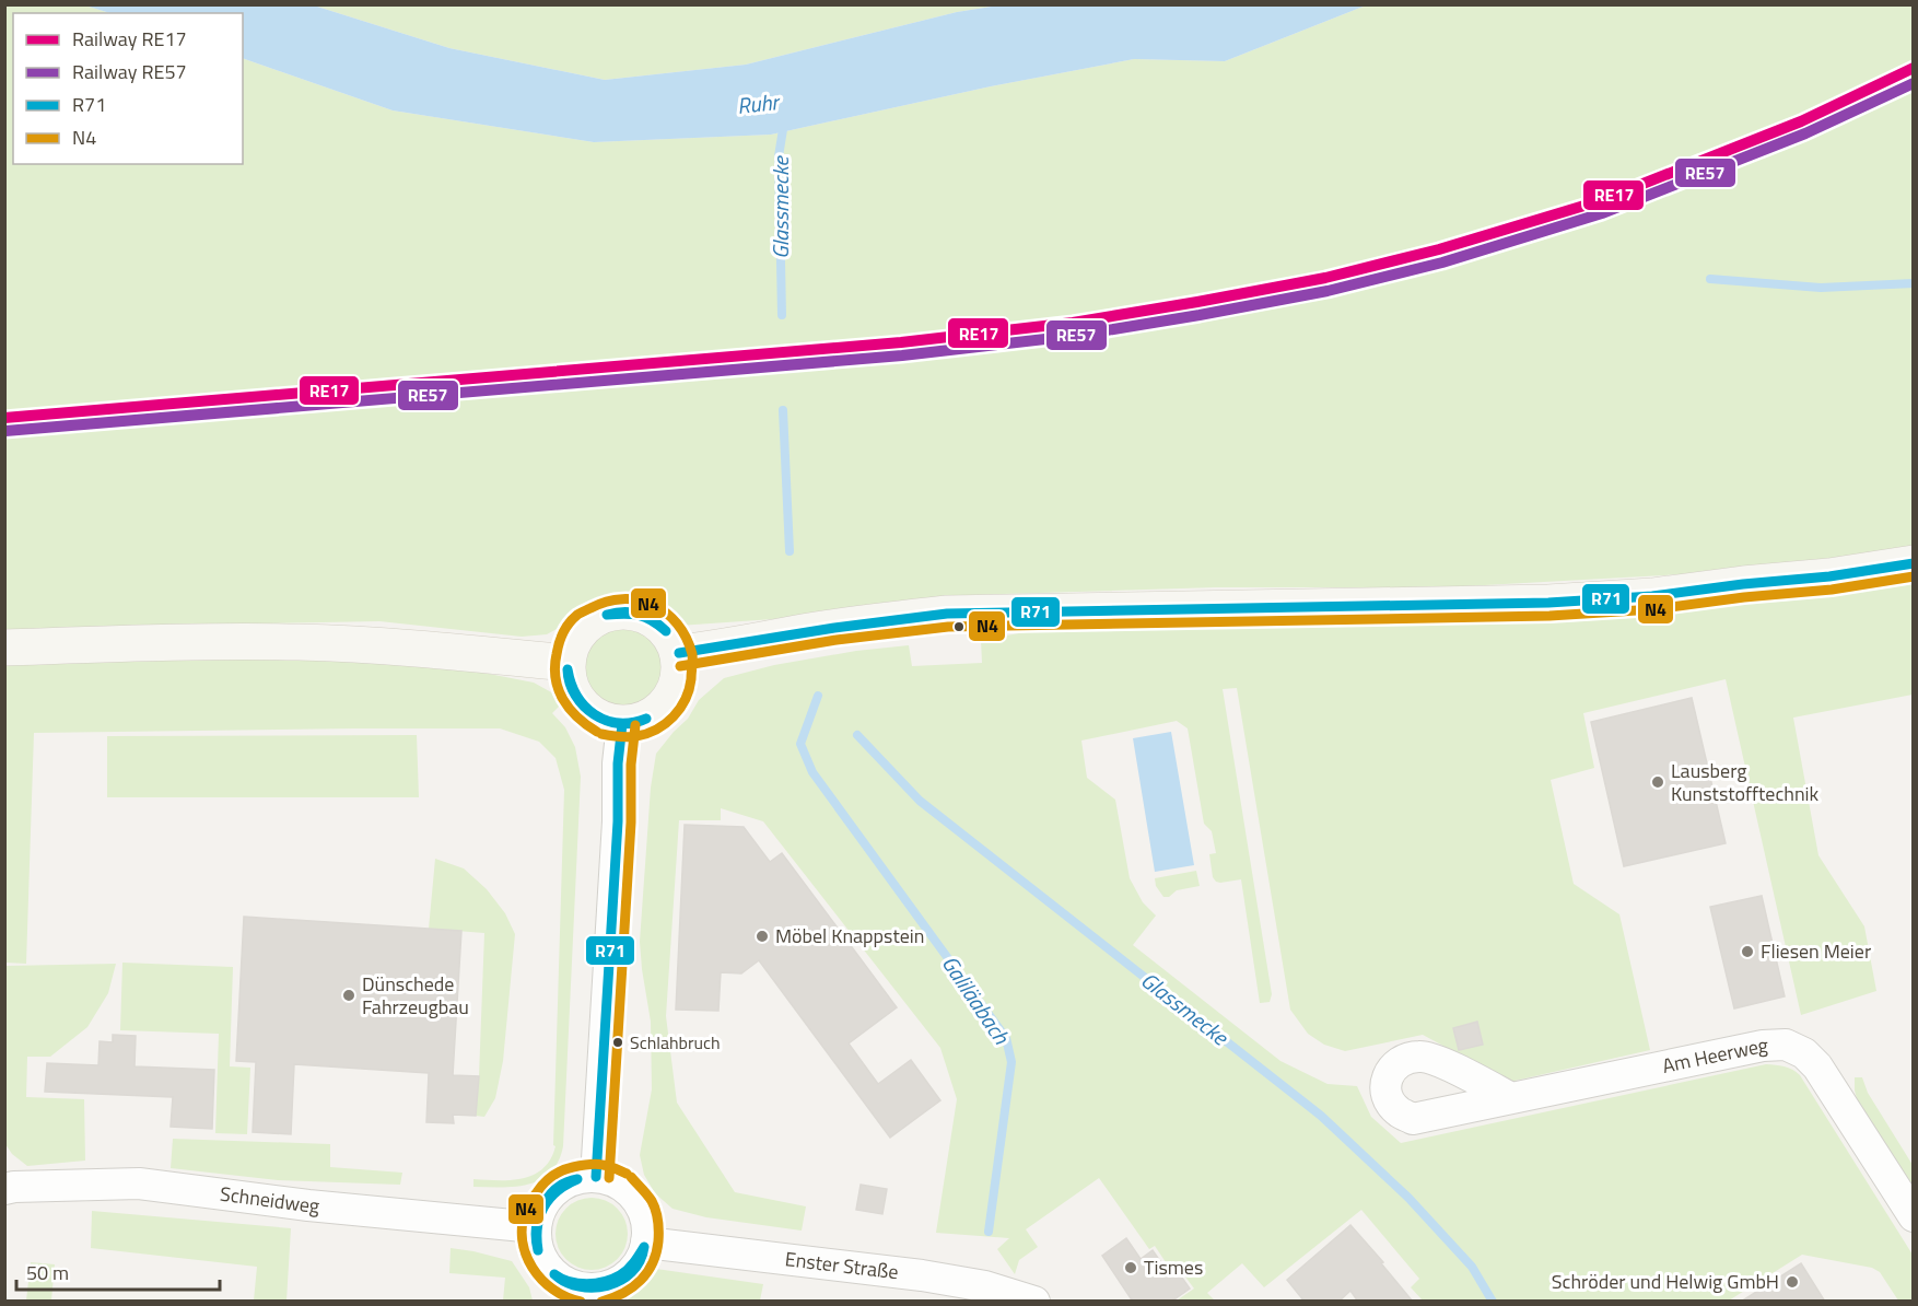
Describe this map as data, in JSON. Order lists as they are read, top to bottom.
{
  "streets": {
    "street": ["Am Heerweg", "Schneidweg", "Enster Straße"]
  },
  "crossings": [
    ["Schneidweg", "Enster Straße"]
  ],
  "water": ["Ruhr", "Glassmecke", "Galiläabach"],
  "places": [
    "Lausberg Kunststofftechnik",
    "Möbel Knappstein",
    "Fliesen Meier",
    "Dünschede Fahrzeugbau",
    "Schlahbruch",
    "Tismes",
    "Schröder und Helwig GmbH"
  ],
  "lines": [
    "rail line RE17",
    "rail line RE57",
    "transit line R71",
    "transit line N4"
  ],
  "legend": [
    "Railway RE17",
    "Railway RE57",
    "R71",
    "N4"
  ],
  "scale_bar": "50 m"
}
